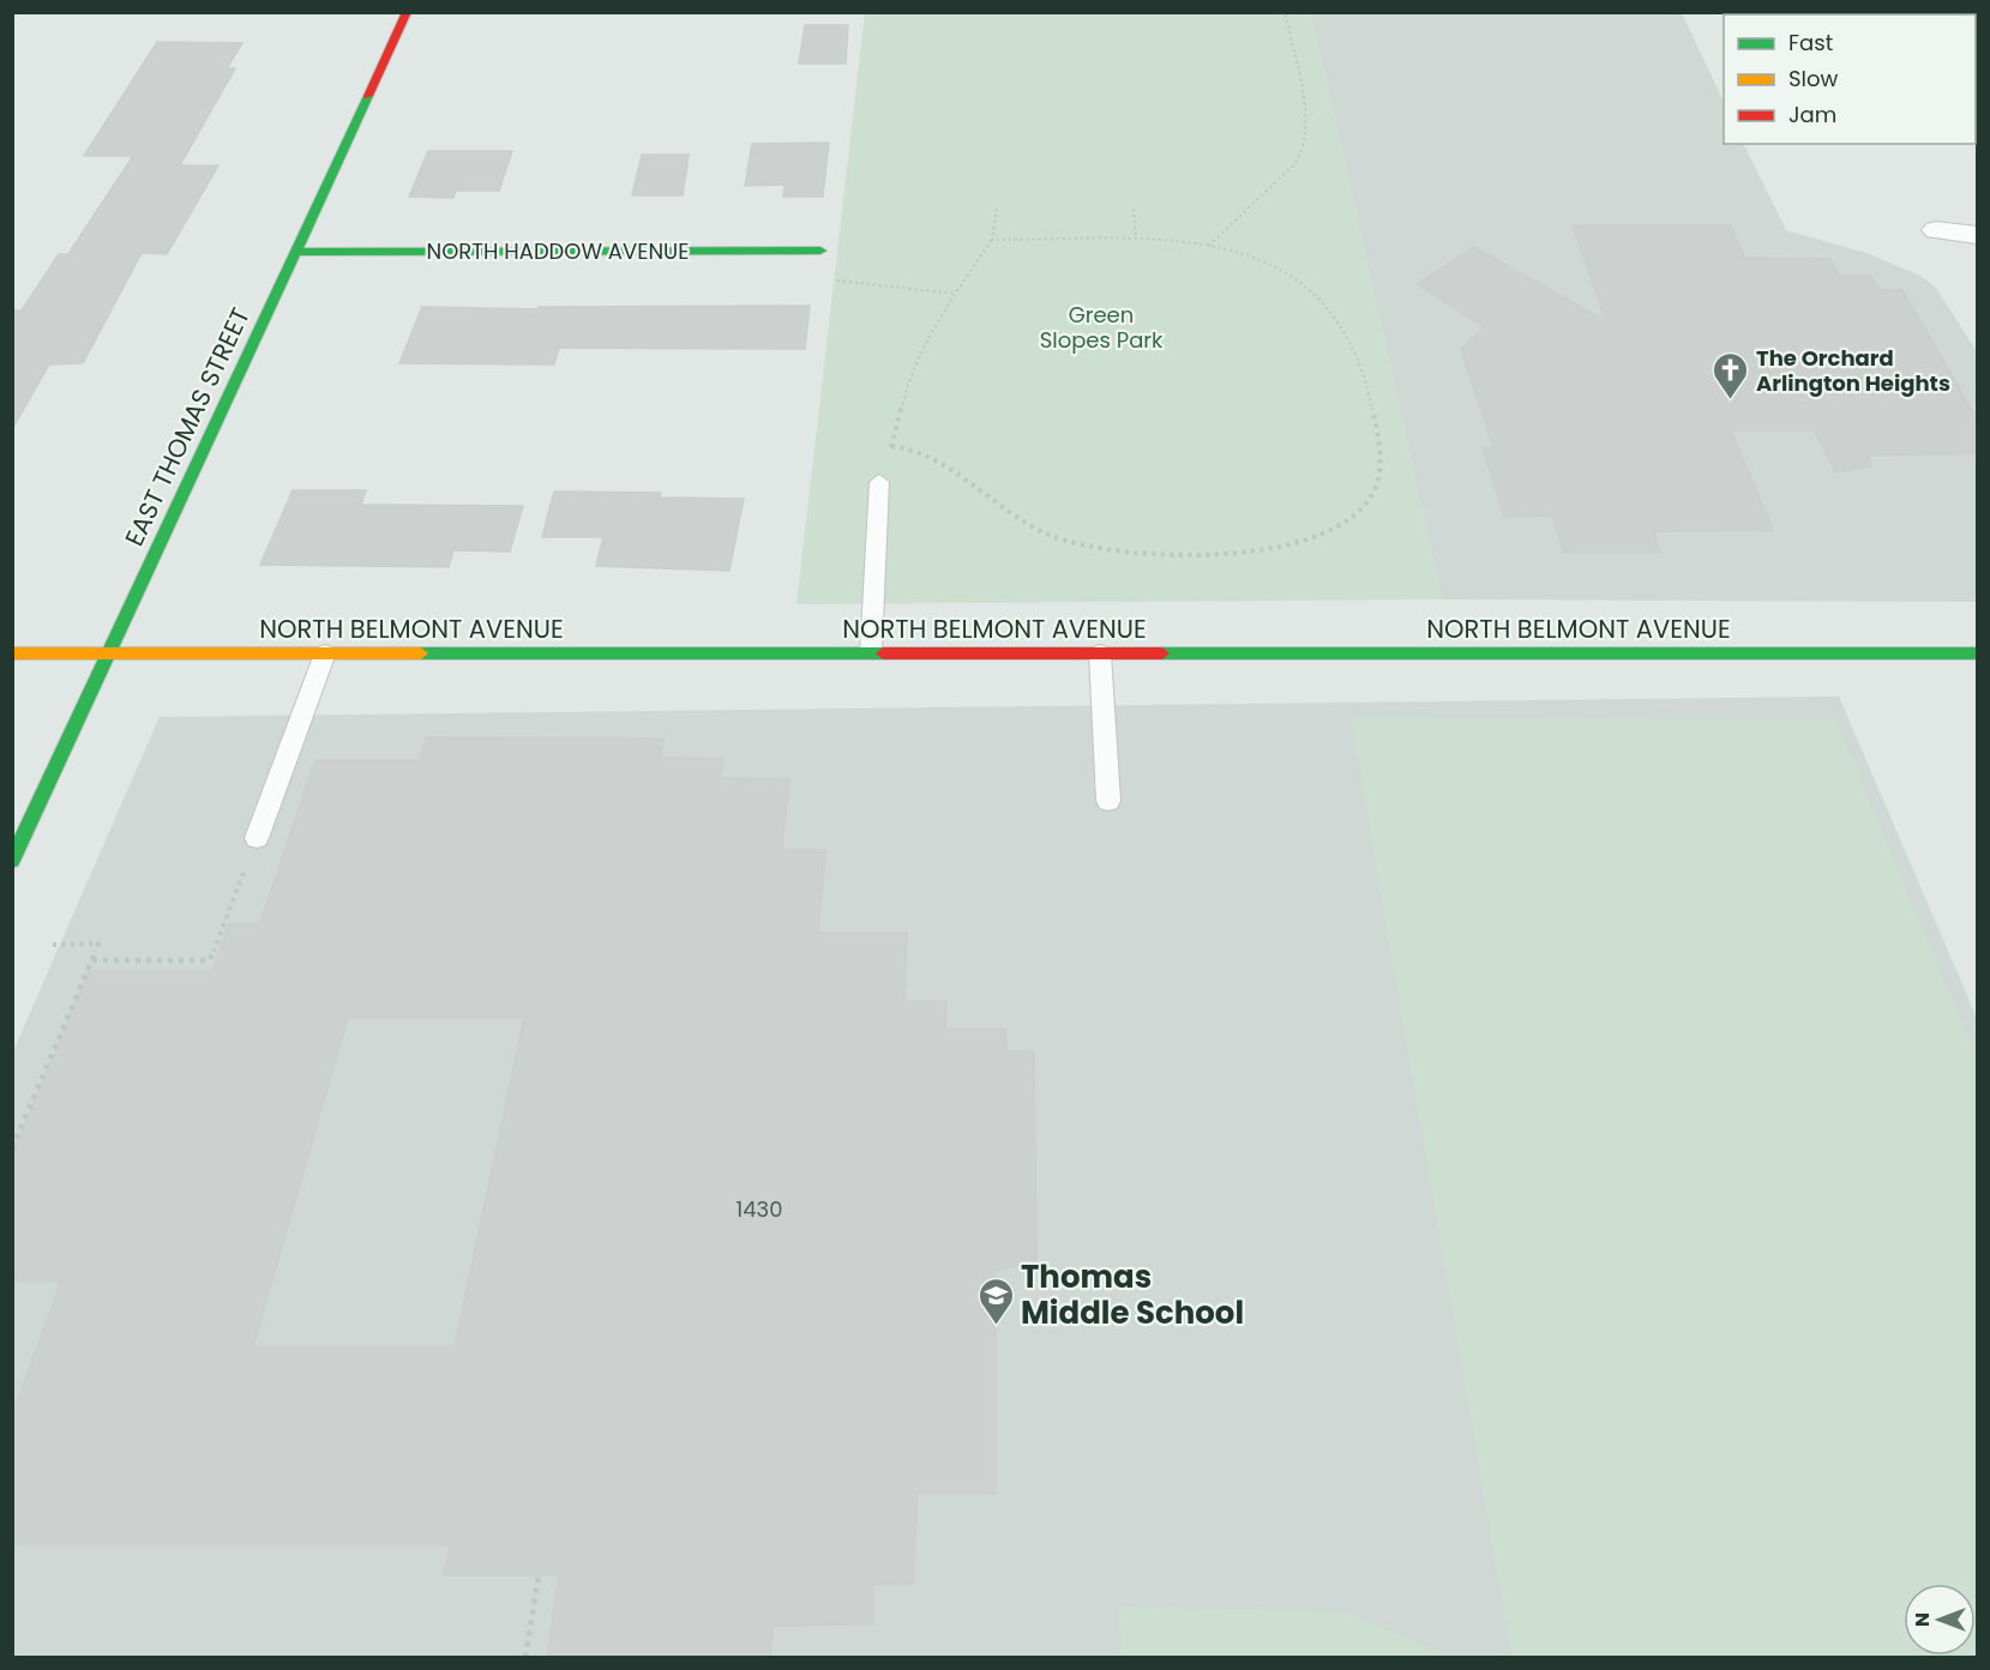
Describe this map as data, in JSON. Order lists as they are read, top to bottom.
{
  "streets": {
    "street": ["NORTH HADDOW AVENUE", "EAST THOMAS STREET", "NORTH BELMONT AVENUE"]
  },
  "crossings": [
    ["NORTH HADDOW AVENUE", "EAST THOMAS STREET"],
    ["EAST THOMAS STREET", "NORTH BELMONT AVENUE"]
  ],
  "parks": ["Green Slopes Park"],
  "places": {
    "church": ["The Orchard Arlington Heights"],
    "school or university": ["Thomas Middle School"]
  },
  "house_numbers": ["1430"],
  "legend": ["Fast", "Slow", "Jam"],
  "north": "left"
}
